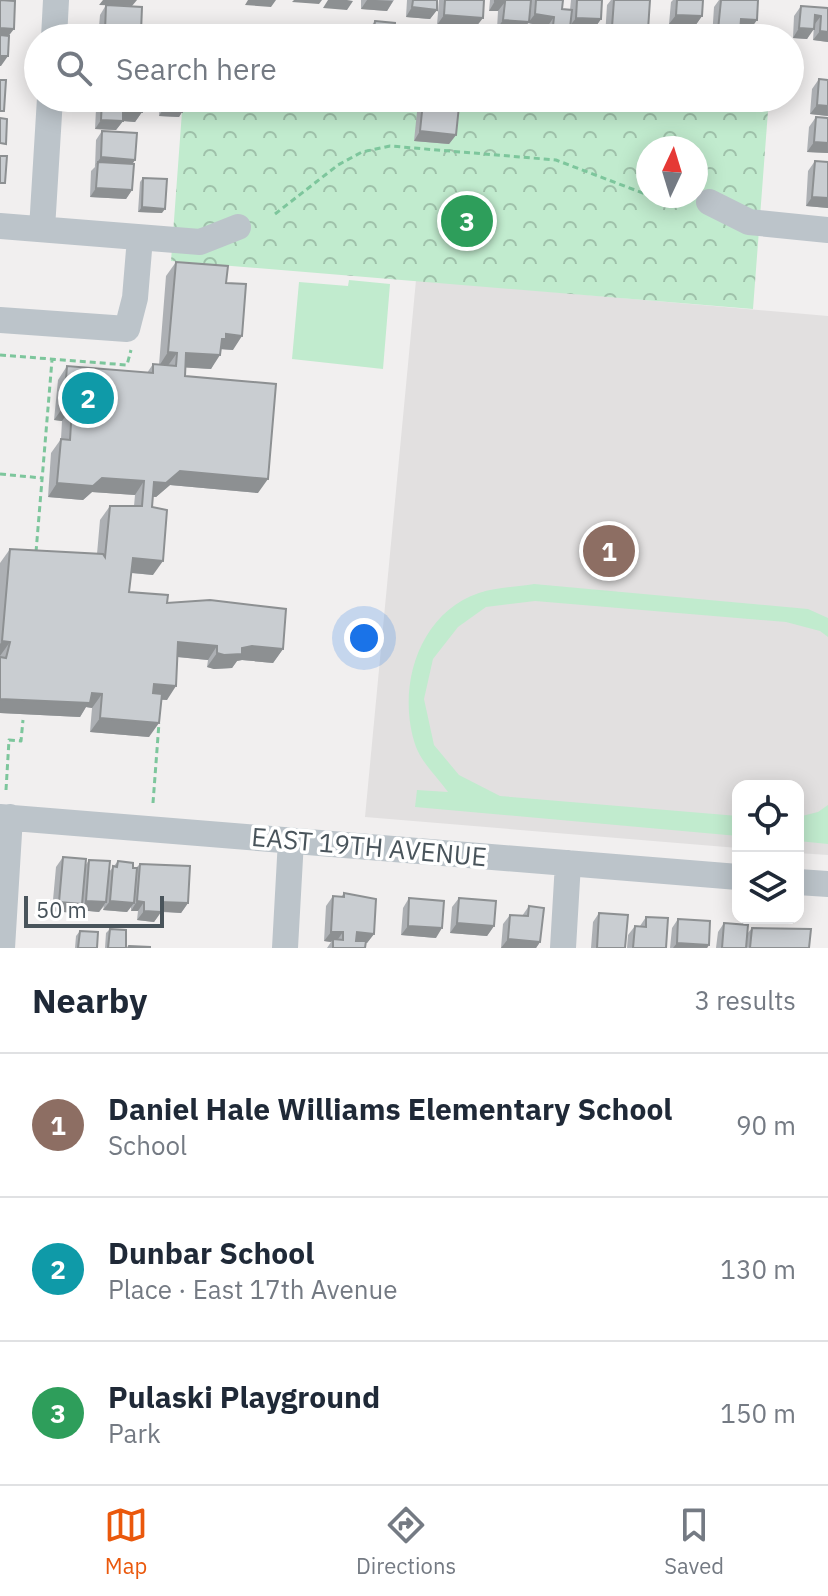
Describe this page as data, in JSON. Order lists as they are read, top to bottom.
{
  "streets": {
    "street": ["EAST 19TH AVENUE"]
  },
  "scale_bar": "50 m",
  "north": "top",
  "page": {
    "search": "Search here",
    "pins": ["3", "2", "1"],
    "scale": "50 m",
    "heading": ["Nearby", "3 results"],
    "list": [
      {
        "mark": "1",
        "name": "Daniel Hale Williams Elementary School",
        "note": "School",
        "value": "90 m"
      },
      {
        "mark": "2",
        "name": "Dunbar School",
        "note": "Place · East 17th Avenue",
        "value": "130 m"
      },
      {
        "mark": "3",
        "name": "Pulaski Playground",
        "note": "Park",
        "value": "150 m"
      }
    ],
    "nav": ["Map", "Directions", "Saved"]
  }
}
